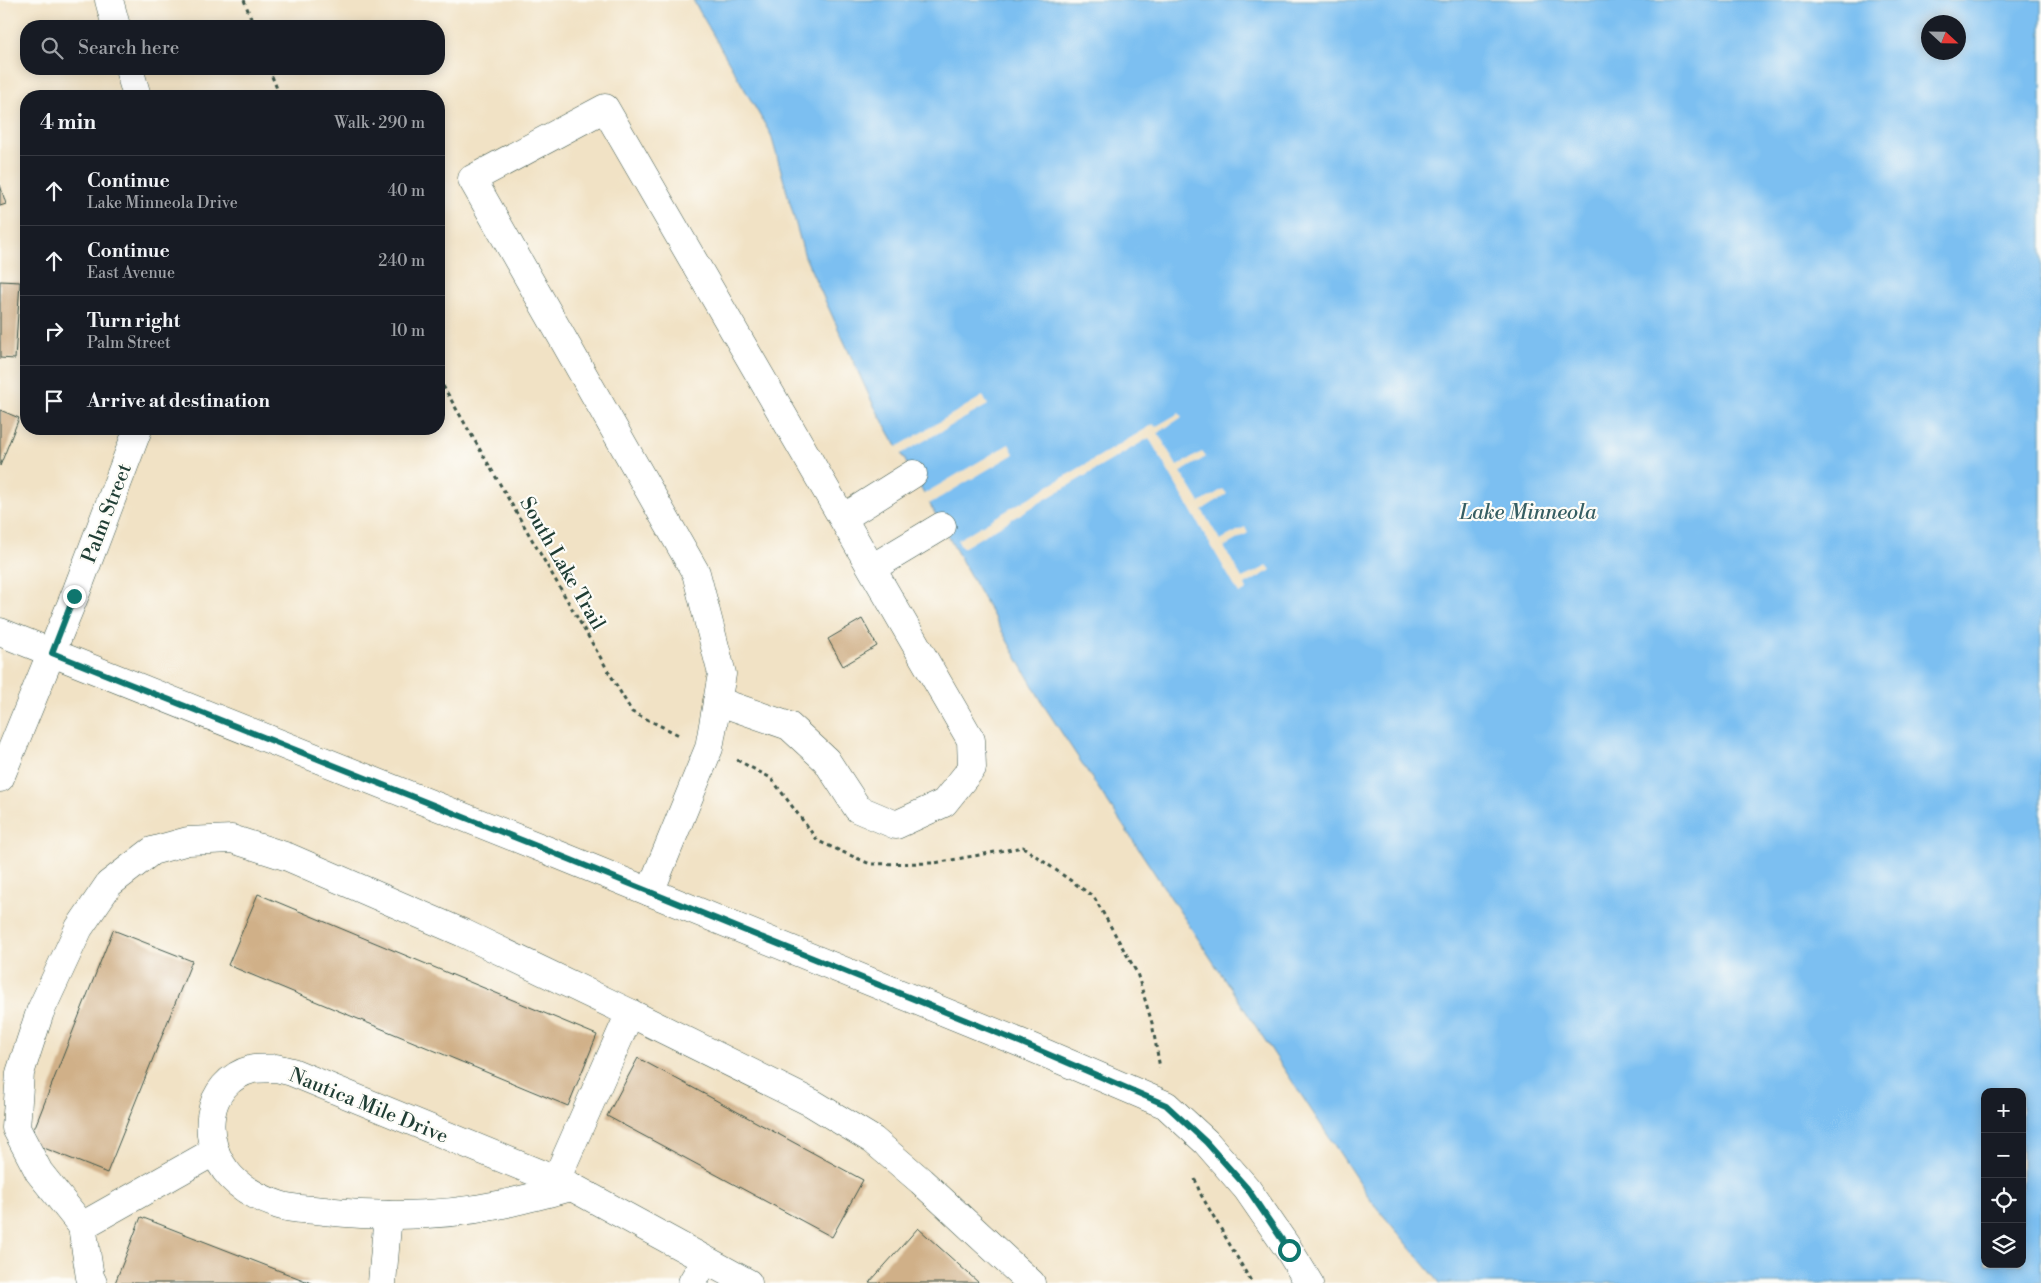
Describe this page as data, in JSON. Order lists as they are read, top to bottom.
{
  "streets": {
    "street": ["Palm Street", "Nautica Mile Drive"],
    "path": ["South Lake Trail"]
  },
  "water": ["Lake Minneola"],
  "north": "right",
  "page": {
    "search": "Search here",
    "heading": ["4 min", "Walk · 290 m"],
    "list": [
      ["Continue", "Lake Minneola Drive", "40 m"],
      ["Continue", "East Avenue", "240 m"],
      ["Turn right", "Palm Street", "10 m"],
      "Arrive at destination"
    ],
    "map_buttons": ["+", "−"]
  }
}
